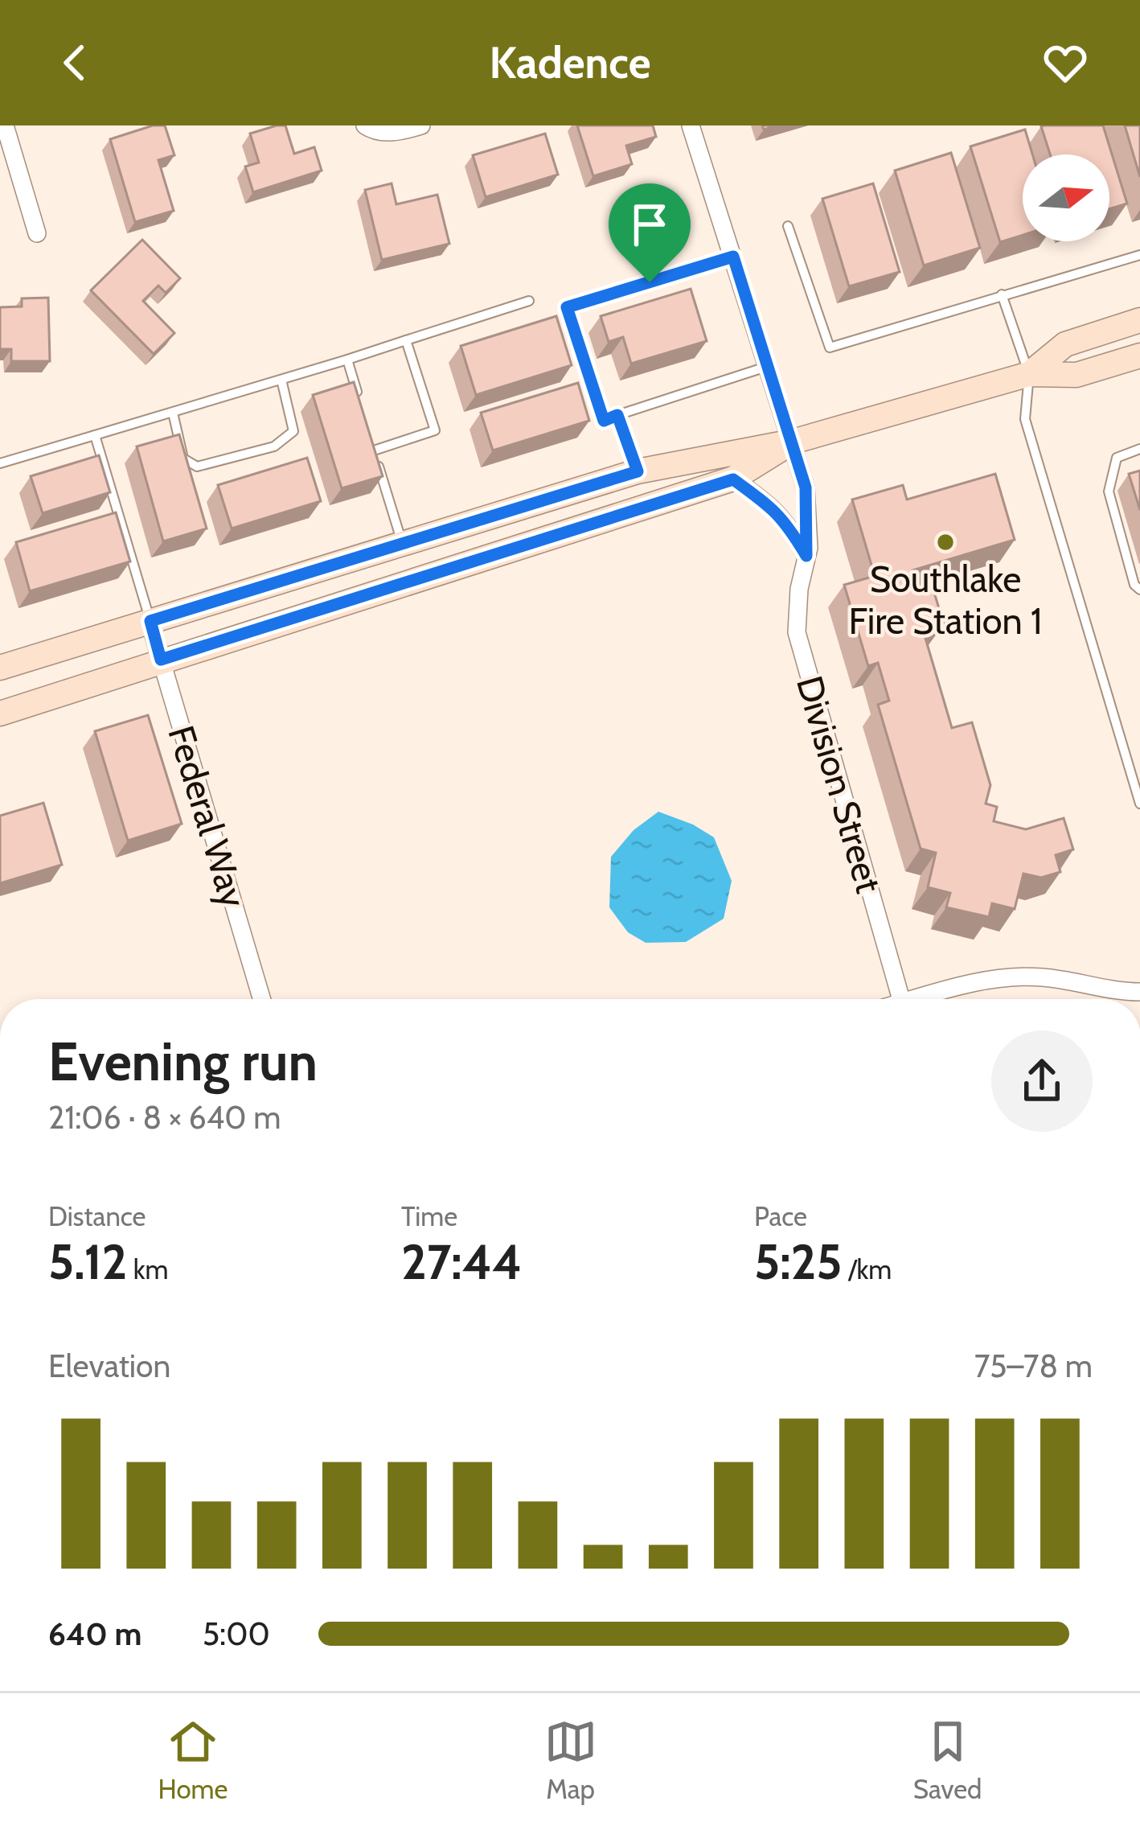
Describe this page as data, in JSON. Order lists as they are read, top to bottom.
{
  "streets": {
    "street": ["Division Street", "Federal Way"]
  },
  "places": ["Southlake Fire Station 1"],
  "north": "right",
  "page": {
    "header": "Kadence",
    "heading": ["Evening run", "21:06 · 8 × 640 m"],
    "stats": [
      ["Distance", "5.12 km"],
      ["Time", "27:44"],
      ["Pace", "5:25 /km"]
    ],
    "chart": ["Elevation", "75–78 m"],
    "list": [
      {
        "name": "640 m",
        "note": "5:00"
      }
    ],
    "tabs": ["Home", "Map", "Saved"]
  }
}
